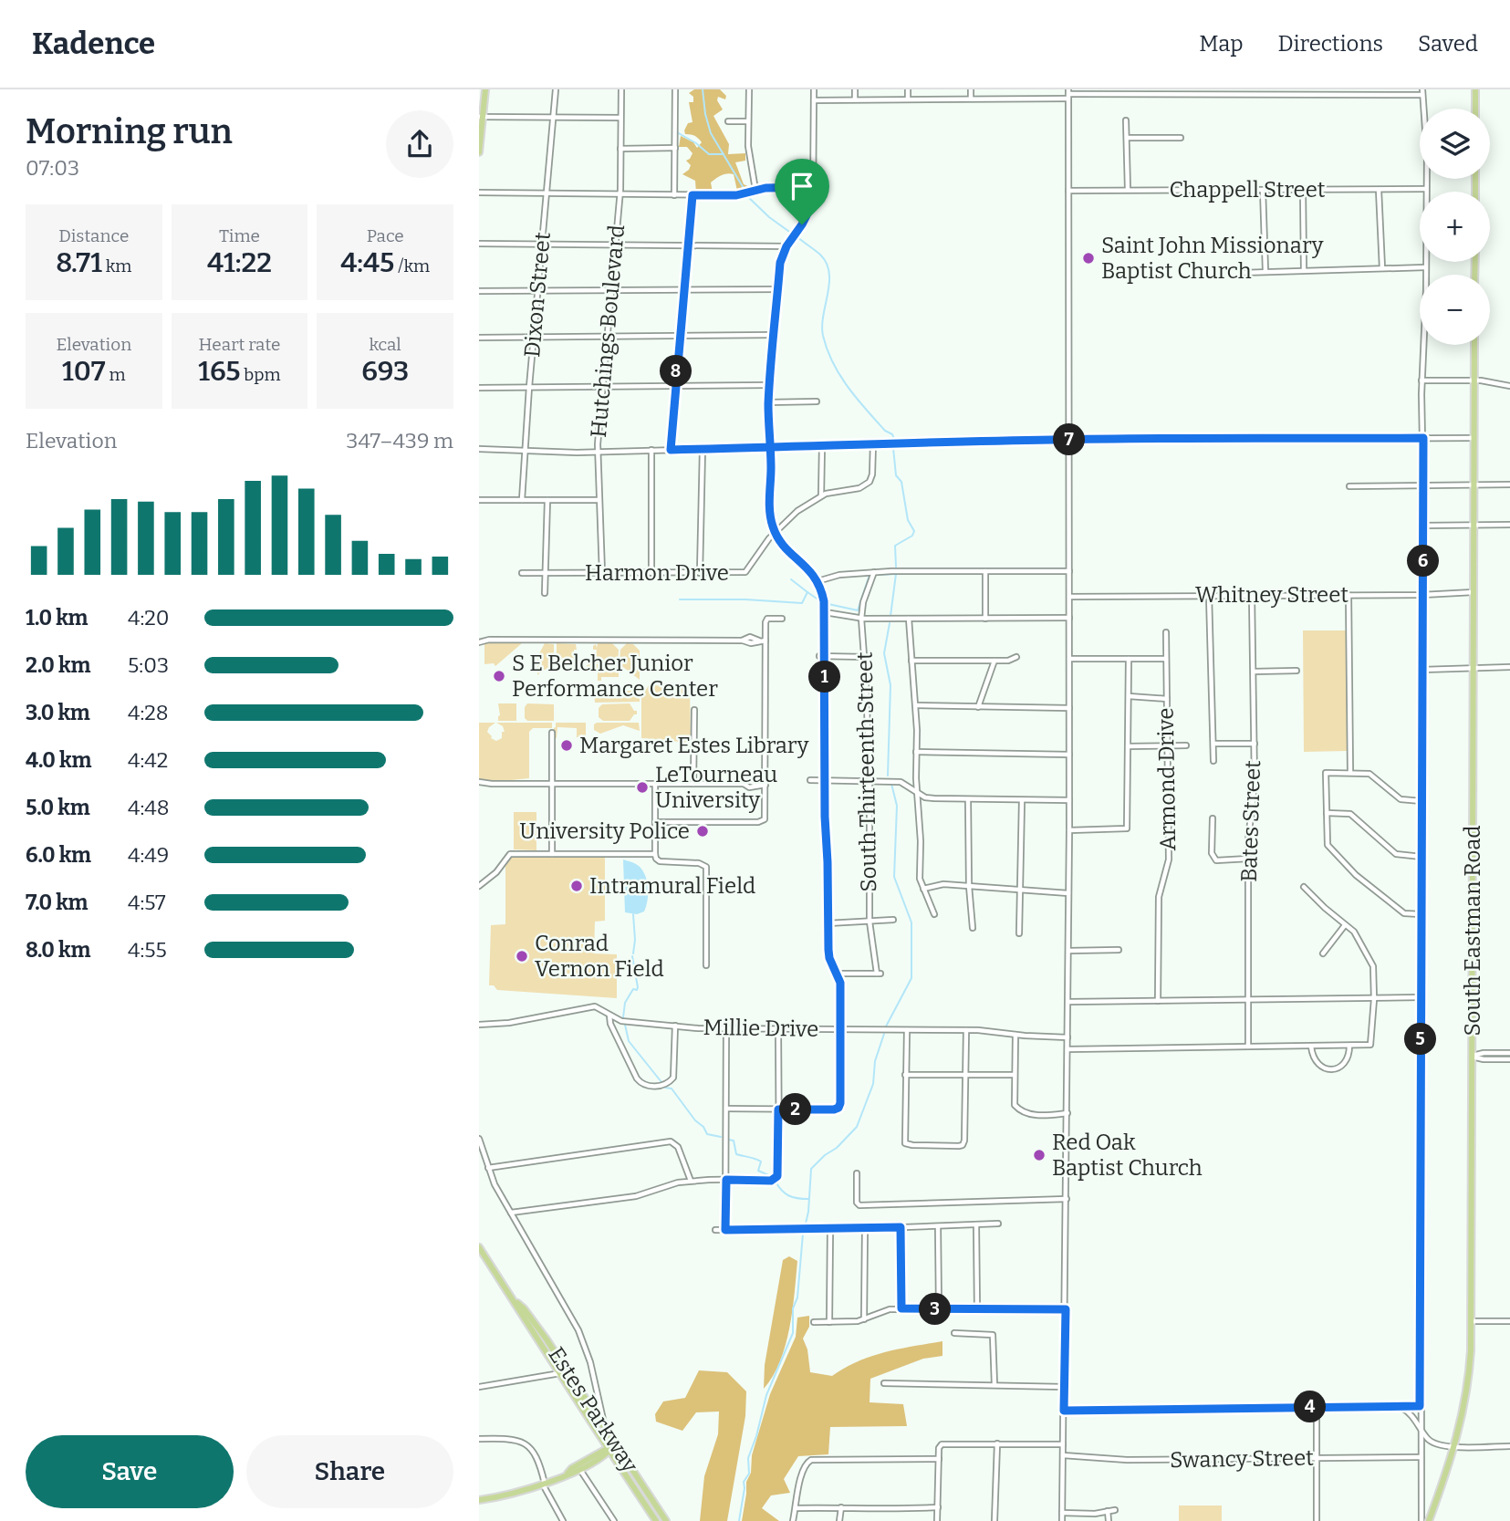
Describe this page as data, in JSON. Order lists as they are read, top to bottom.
{
  "streets": {
    "main road": ["South Eastman Road", "Estes Parkway"],
    "street": [
      "Chappell Street",
      "Dixon Street",
      "Hutchings Boulevard",
      "Harmon Drive",
      "Whitney Street",
      "South Thirteenth Street",
      "Armond Drive",
      "Bates Street",
      "Millie Drive",
      "Swancy Street"
    ]
  },
  "crossings": [
    ["Hutchings Boulevard", "Harmon Drive"],
    ["Whitney Street", "Bates Street"],
    ["Whitney Street", "South Eastman Road"]
  ],
  "places": [
    "Saint John Missionary Baptist Church",
    "S E Belcher Junior Performance Center",
    "Margaret Estes Library",
    "LeTourneau University",
    "University Police",
    "Intramural Field",
    "Conrad Vernon Field",
    "Red Oak Baptist Church"
  ],
  "page": {
    "header": "Kadence",
    "nav": ["Map", "Directions", "Saved"],
    "heading": ["Morning run", "07:03"],
    "map_buttons": ["+", "−"],
    "stats": [
      ["Distance", "8.71 km"],
      ["Time", "41:22"],
      ["Pace", "4:45 /km"],
      ["Elevation", "107 m"],
      ["Heart rate", "165 bpm"],
      ["kcal", "693"]
    ],
    "pins": [
      "8",
      "7",
      "6",
      "1",
      "5",
      "2",
      "3",
      "4"
    ],
    "chart": ["Elevation", "347–439 m"],
    "list": [
      {
        "name": "1.0 km",
        "note": "4:20"
      },
      {
        "name": "2.0 km",
        "note": "5:03"
      },
      {
        "name": "3.0 km",
        "note": "4:28"
      },
      {
        "name": "4.0 km",
        "note": "4:42"
      },
      {
        "name": "5.0 km",
        "note": "4:48"
      },
      {
        "name": "6.0 km",
        "note": "4:49"
      },
      {
        "name": "7.0 km",
        "note": "4:57"
      },
      {
        "name": "8.0 km",
        "note": "4:55"
      }
    ],
    "buttons": ["Save", "Share"]
  }
}
